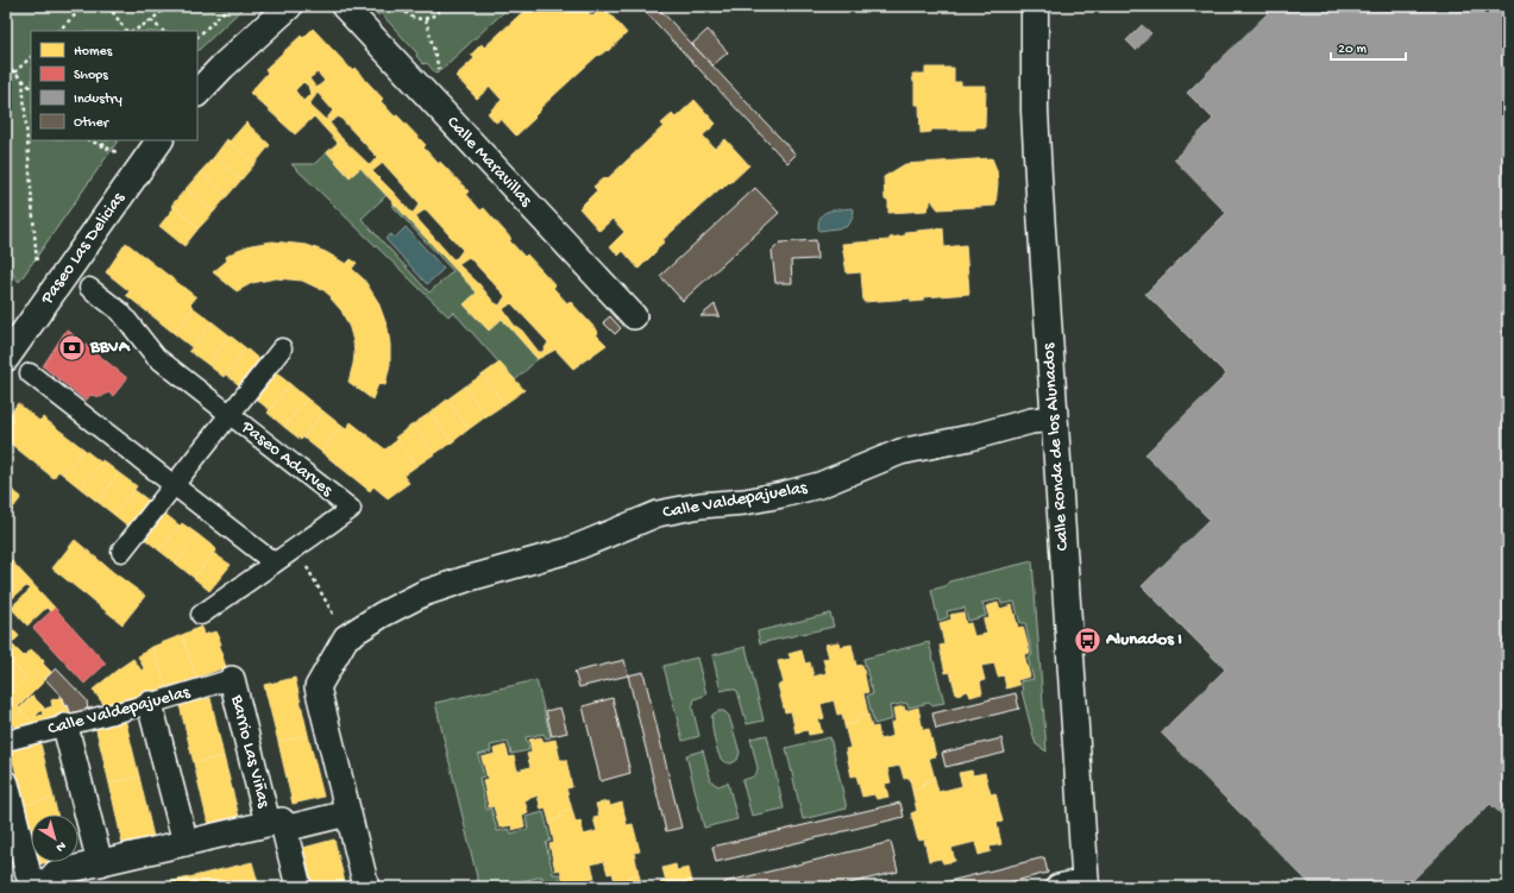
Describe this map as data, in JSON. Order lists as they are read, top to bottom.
{
  "streets": {
    "main road": ["Paseo Las Delicias", "Calle Ronda de los Alunados"],
    "street": [
      "Calle Maravillas",
      "Paseo Adarves",
      "Calle Valdepajuelas",
      "Barrio Las Viñas"
    ]
  },
  "crossings": [
    ["Calle Ronda de los Alunados", "Calle Valdepajuelas"],
    ["Calle Valdepajuelas", "Barrio Las Viñas"]
  ],
  "places": {
    "bank": ["BBVA"],
    "bus stop": ["Alunados I"]
  },
  "legend": [
    "Homes",
    "Shops",
    "Industry",
    "Other"
  ],
  "scale_bar": "20 m",
  "north": "bottom right"
}
